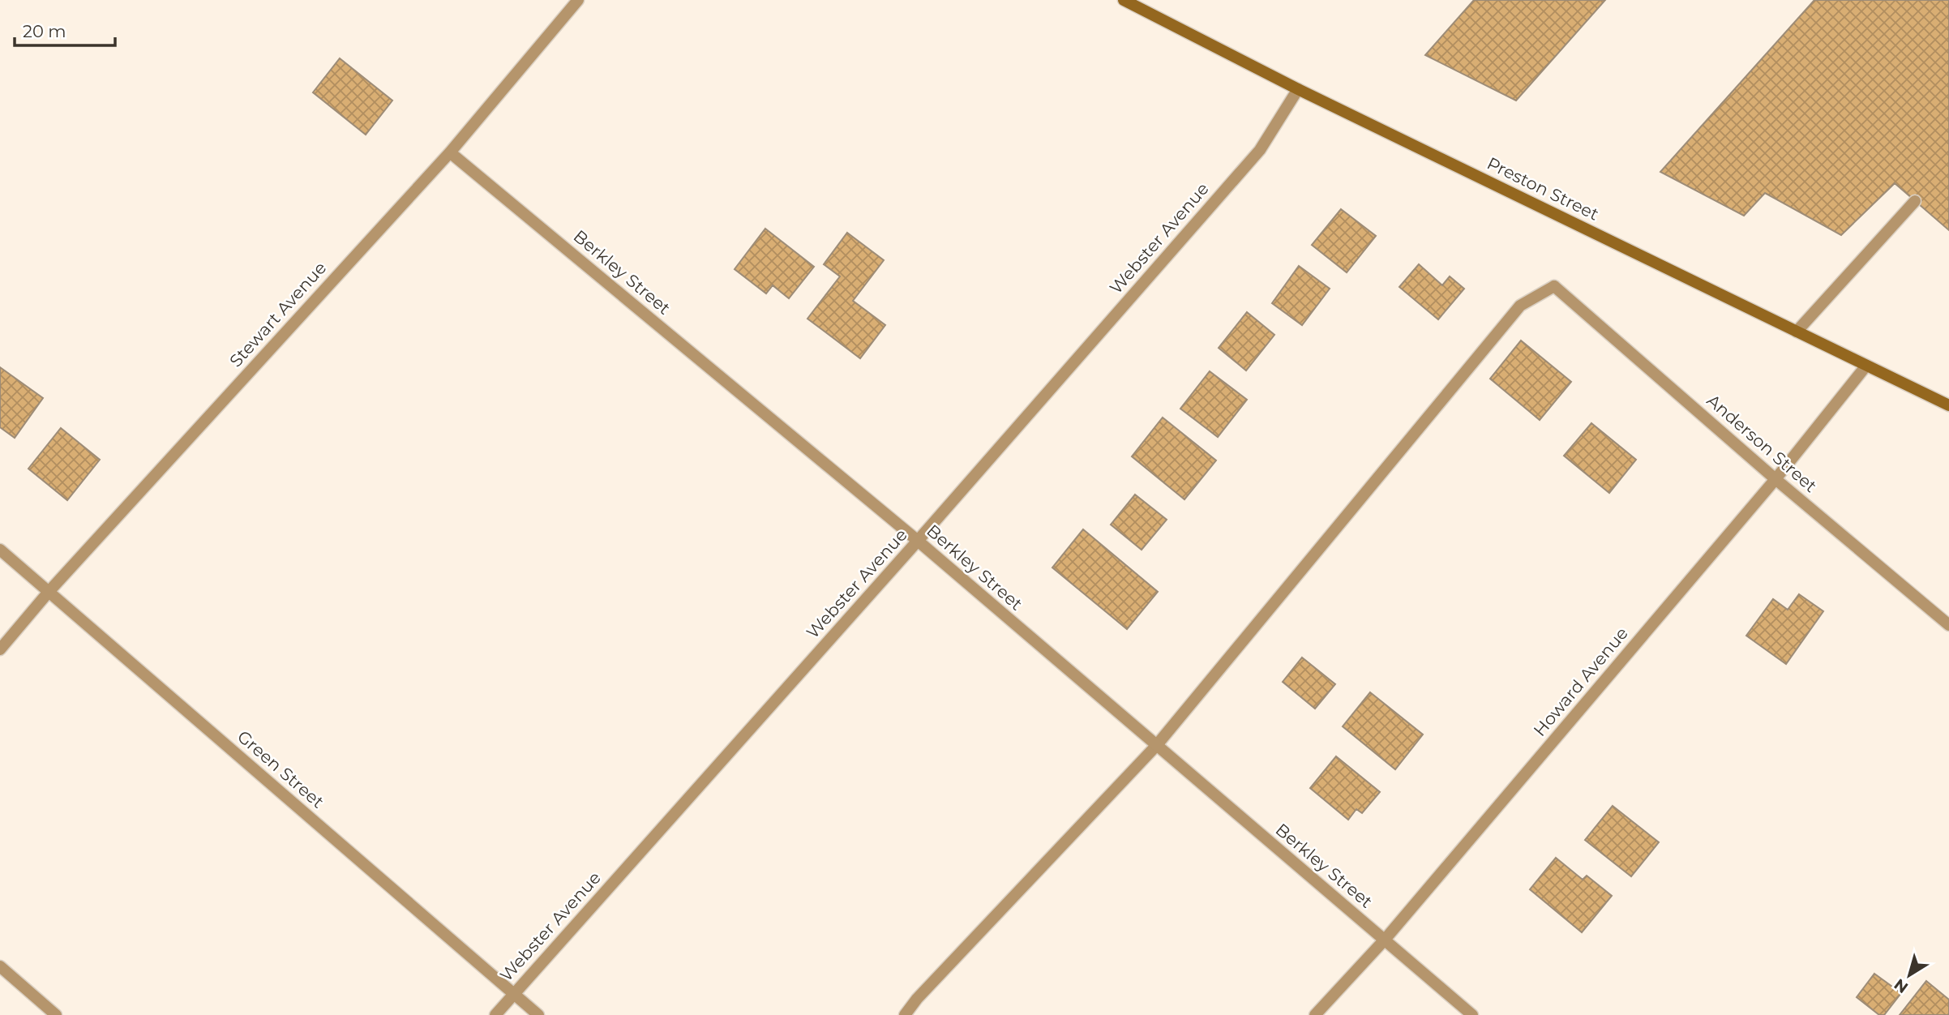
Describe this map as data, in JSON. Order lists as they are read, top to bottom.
{
  "streets": {
    "street": [
      "Preston Street",
      "Webster Avenue",
      "Berkley Street",
      "Stewart Avenue",
      "Anderson Street",
      "Howard Avenue",
      "Green Street"
    ]
  },
  "crossings": [
    ["Preston Street", "Webster Avenue"],
    ["Preston Street", "Howard Avenue"],
    ["Webster Avenue", "Berkley Street"],
    ["Webster Avenue", "Green Street"],
    ["Berkley Street", "Stewart Avenue"],
    ["Berkley Street", "Anderson Street"],
    ["Berkley Street", "Howard Avenue"],
    ["Stewart Avenue", "Green Street"],
    ["Anderson Street", "Howard Avenue"]
  ],
  "scale_bar": "20 m",
  "north": "bottom left"
}
